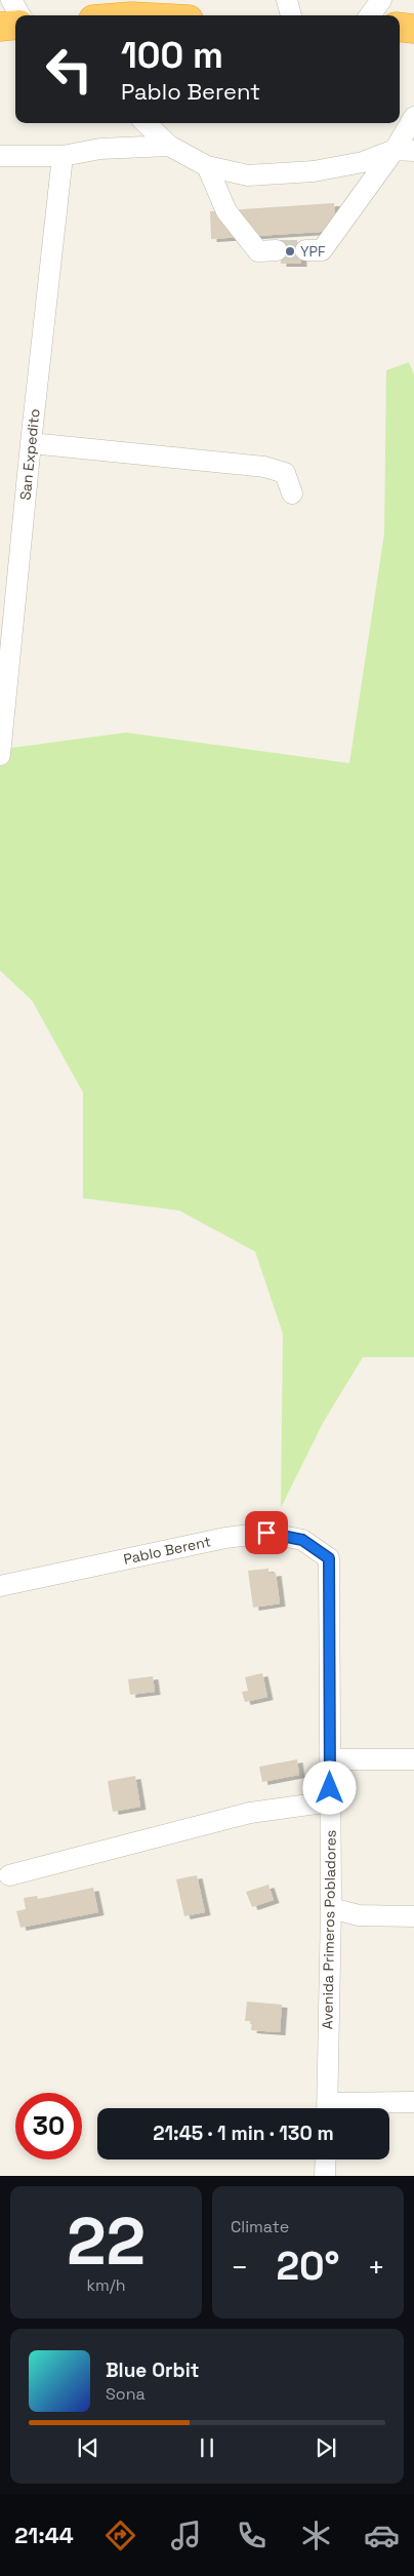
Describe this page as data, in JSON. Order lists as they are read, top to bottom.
{
  "streets": {
    "street": ["San Expedito", "Pablo Berent", "Avenida Primeros Pobladores"]
  },
  "crossings": [
    ["Pablo Berent", "Avenida Primeros Pobladores"]
  ],
  "places": ["YPF"],
  "page": {
    "turn": ["100 m", "Pablo Berent"],
    "limit": "30",
    "trip": "21:45 · 1 min · 130 m",
    "tile": [
      ["22", "km/h"],
      "Climate"
    ],
    "heat": ["−", "20°", "+"],
    "song": ["Blue Orbit", "Sona"],
    "tabs": "21:44"
  }
}
